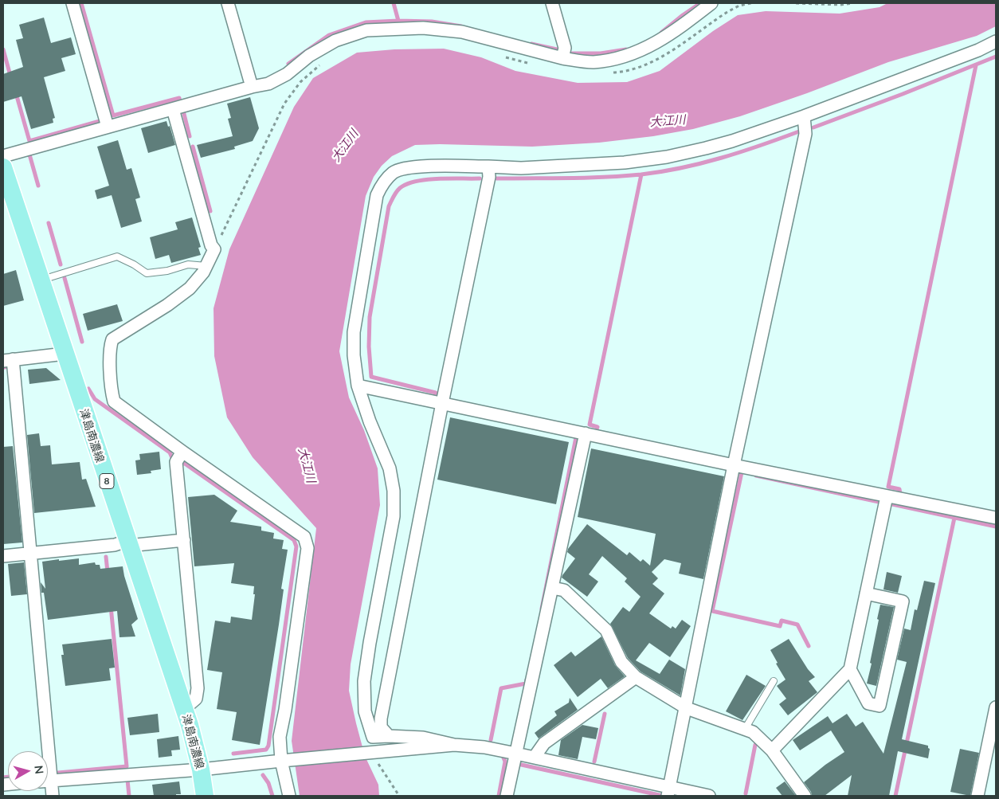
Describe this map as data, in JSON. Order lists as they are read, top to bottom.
{
  "streets": {
    "main road": ["津島南濃線", "8"]
  },
  "water": ["大江川"],
  "north": "right"
}
